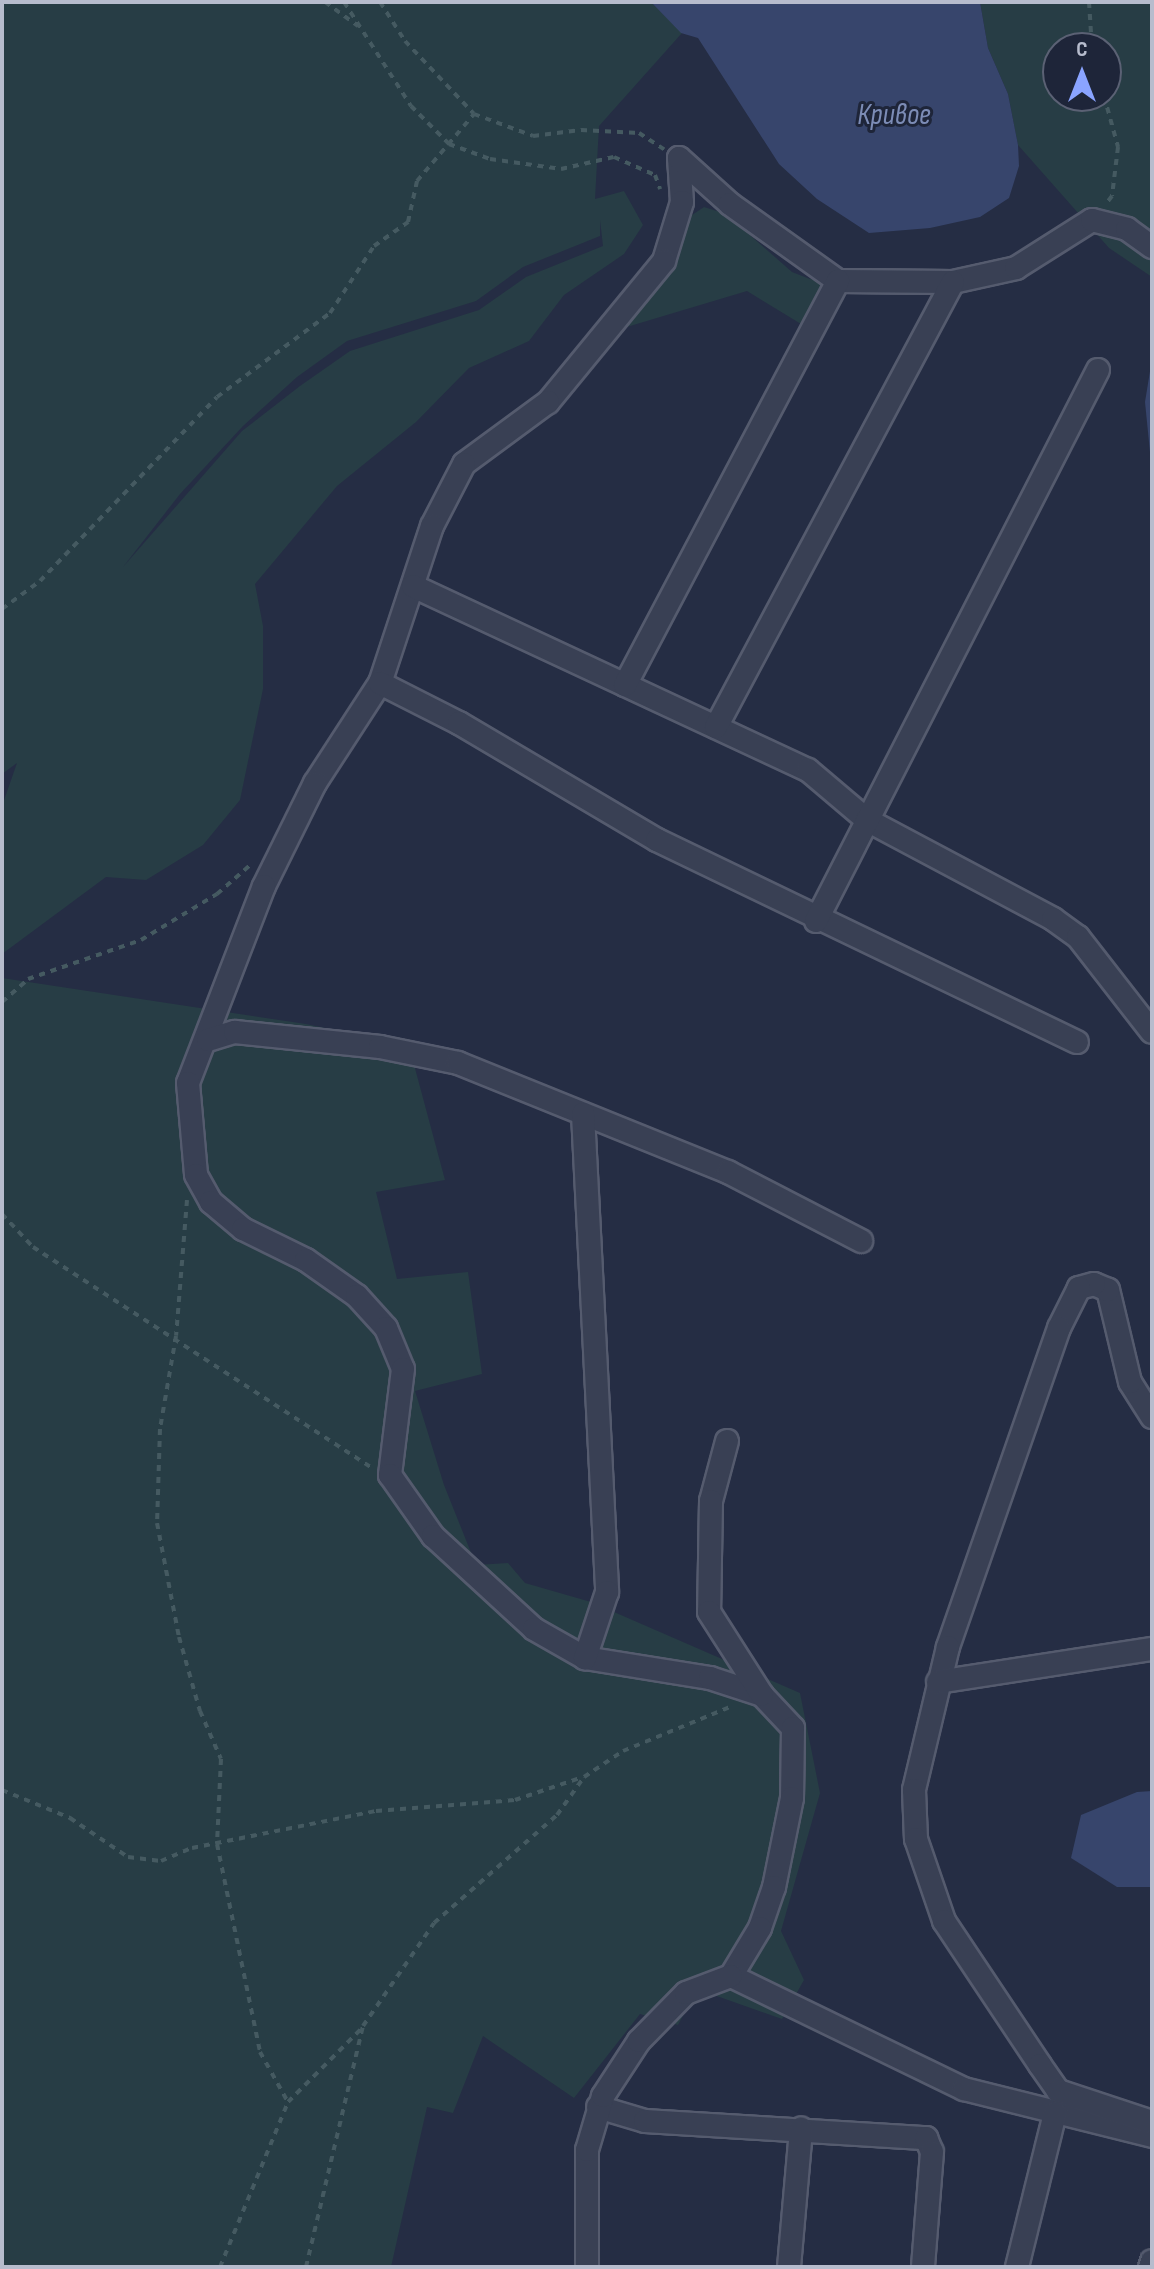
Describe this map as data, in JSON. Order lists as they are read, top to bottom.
{
  "water": ["Кривое"],
  "north": "top"
}
